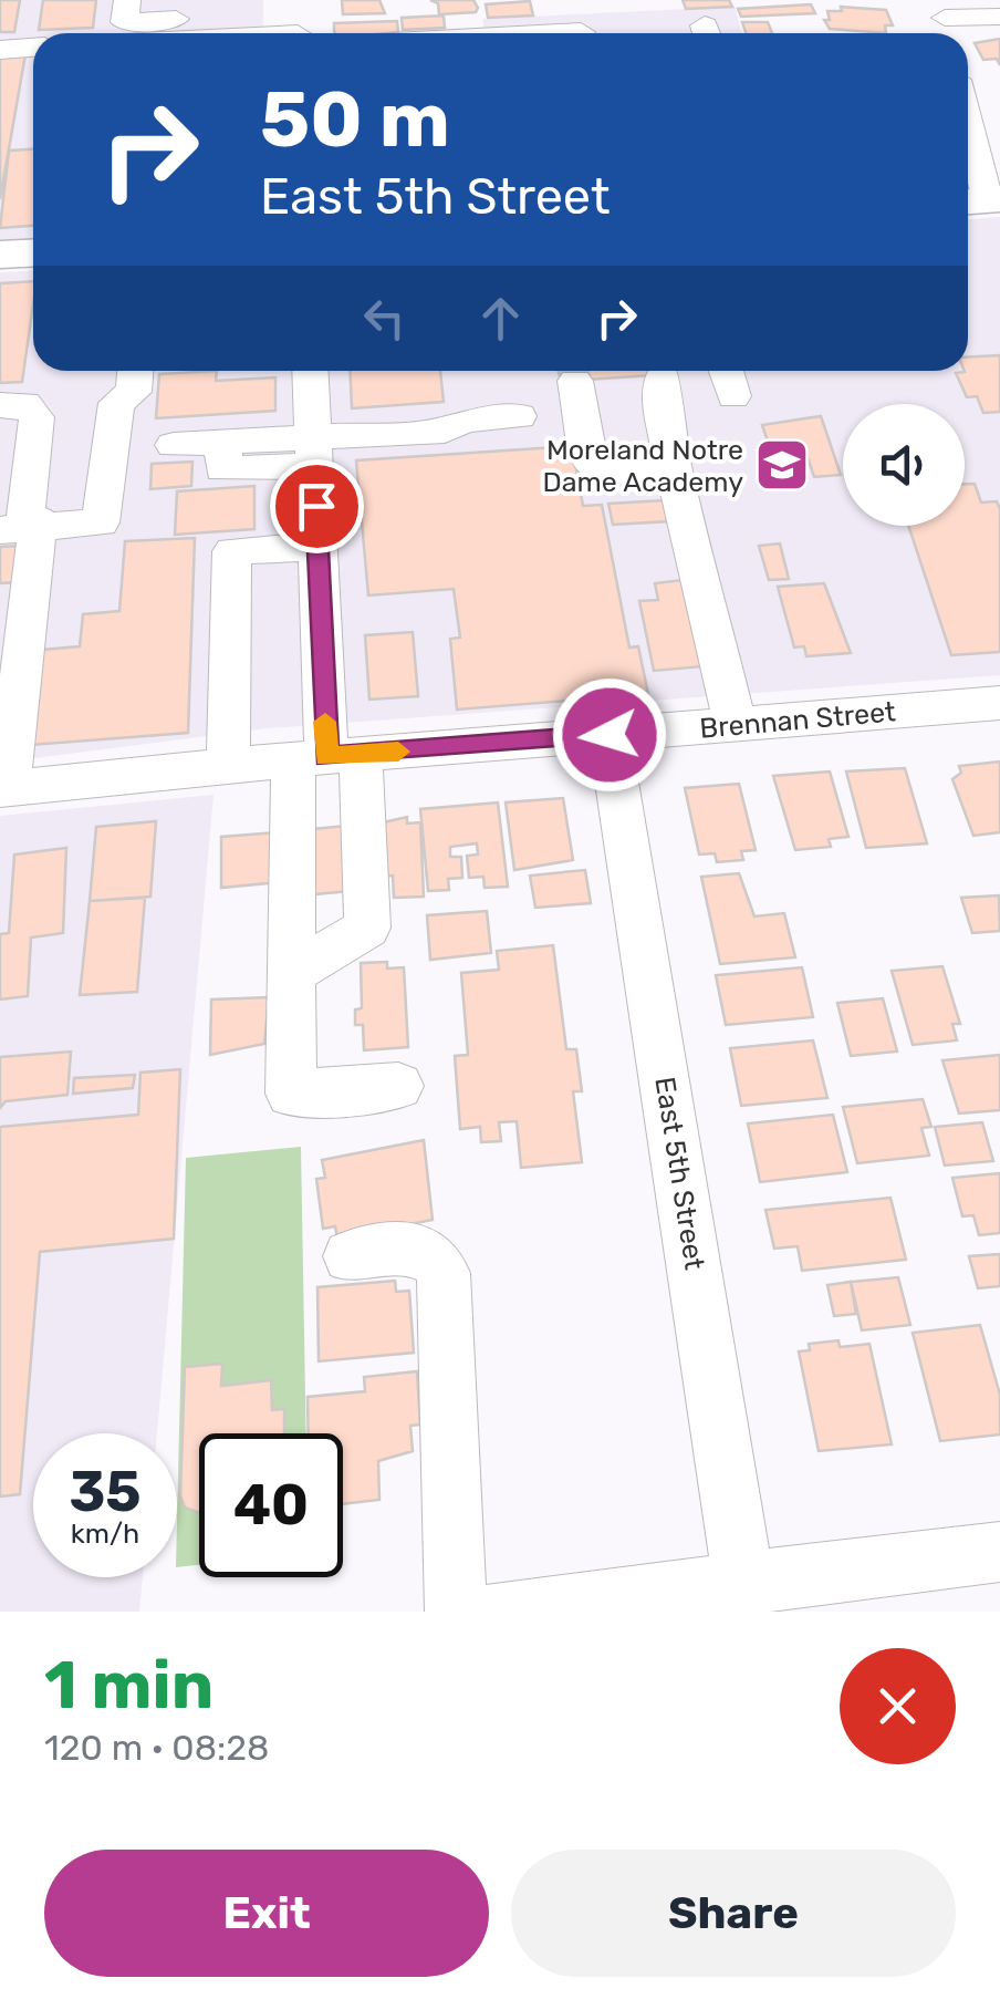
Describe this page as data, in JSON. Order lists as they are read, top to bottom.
{
  "streets": {
    "street": ["Brennan Street", "East 5th Street"]
  },
  "crossings": [
    ["Brennan Street", "East 5th Street"]
  ],
  "places": {
    "school or university": ["Moreland Notre Dame Academy"]
  },
  "page": {
    "turn": ["50 m", "East 5th Street"],
    "speed": "35 km/h",
    "limit": "40",
    "heading": ["1 min", "120 m · 08:28"],
    "buttons": ["Exit", "Share"]
  }
}
